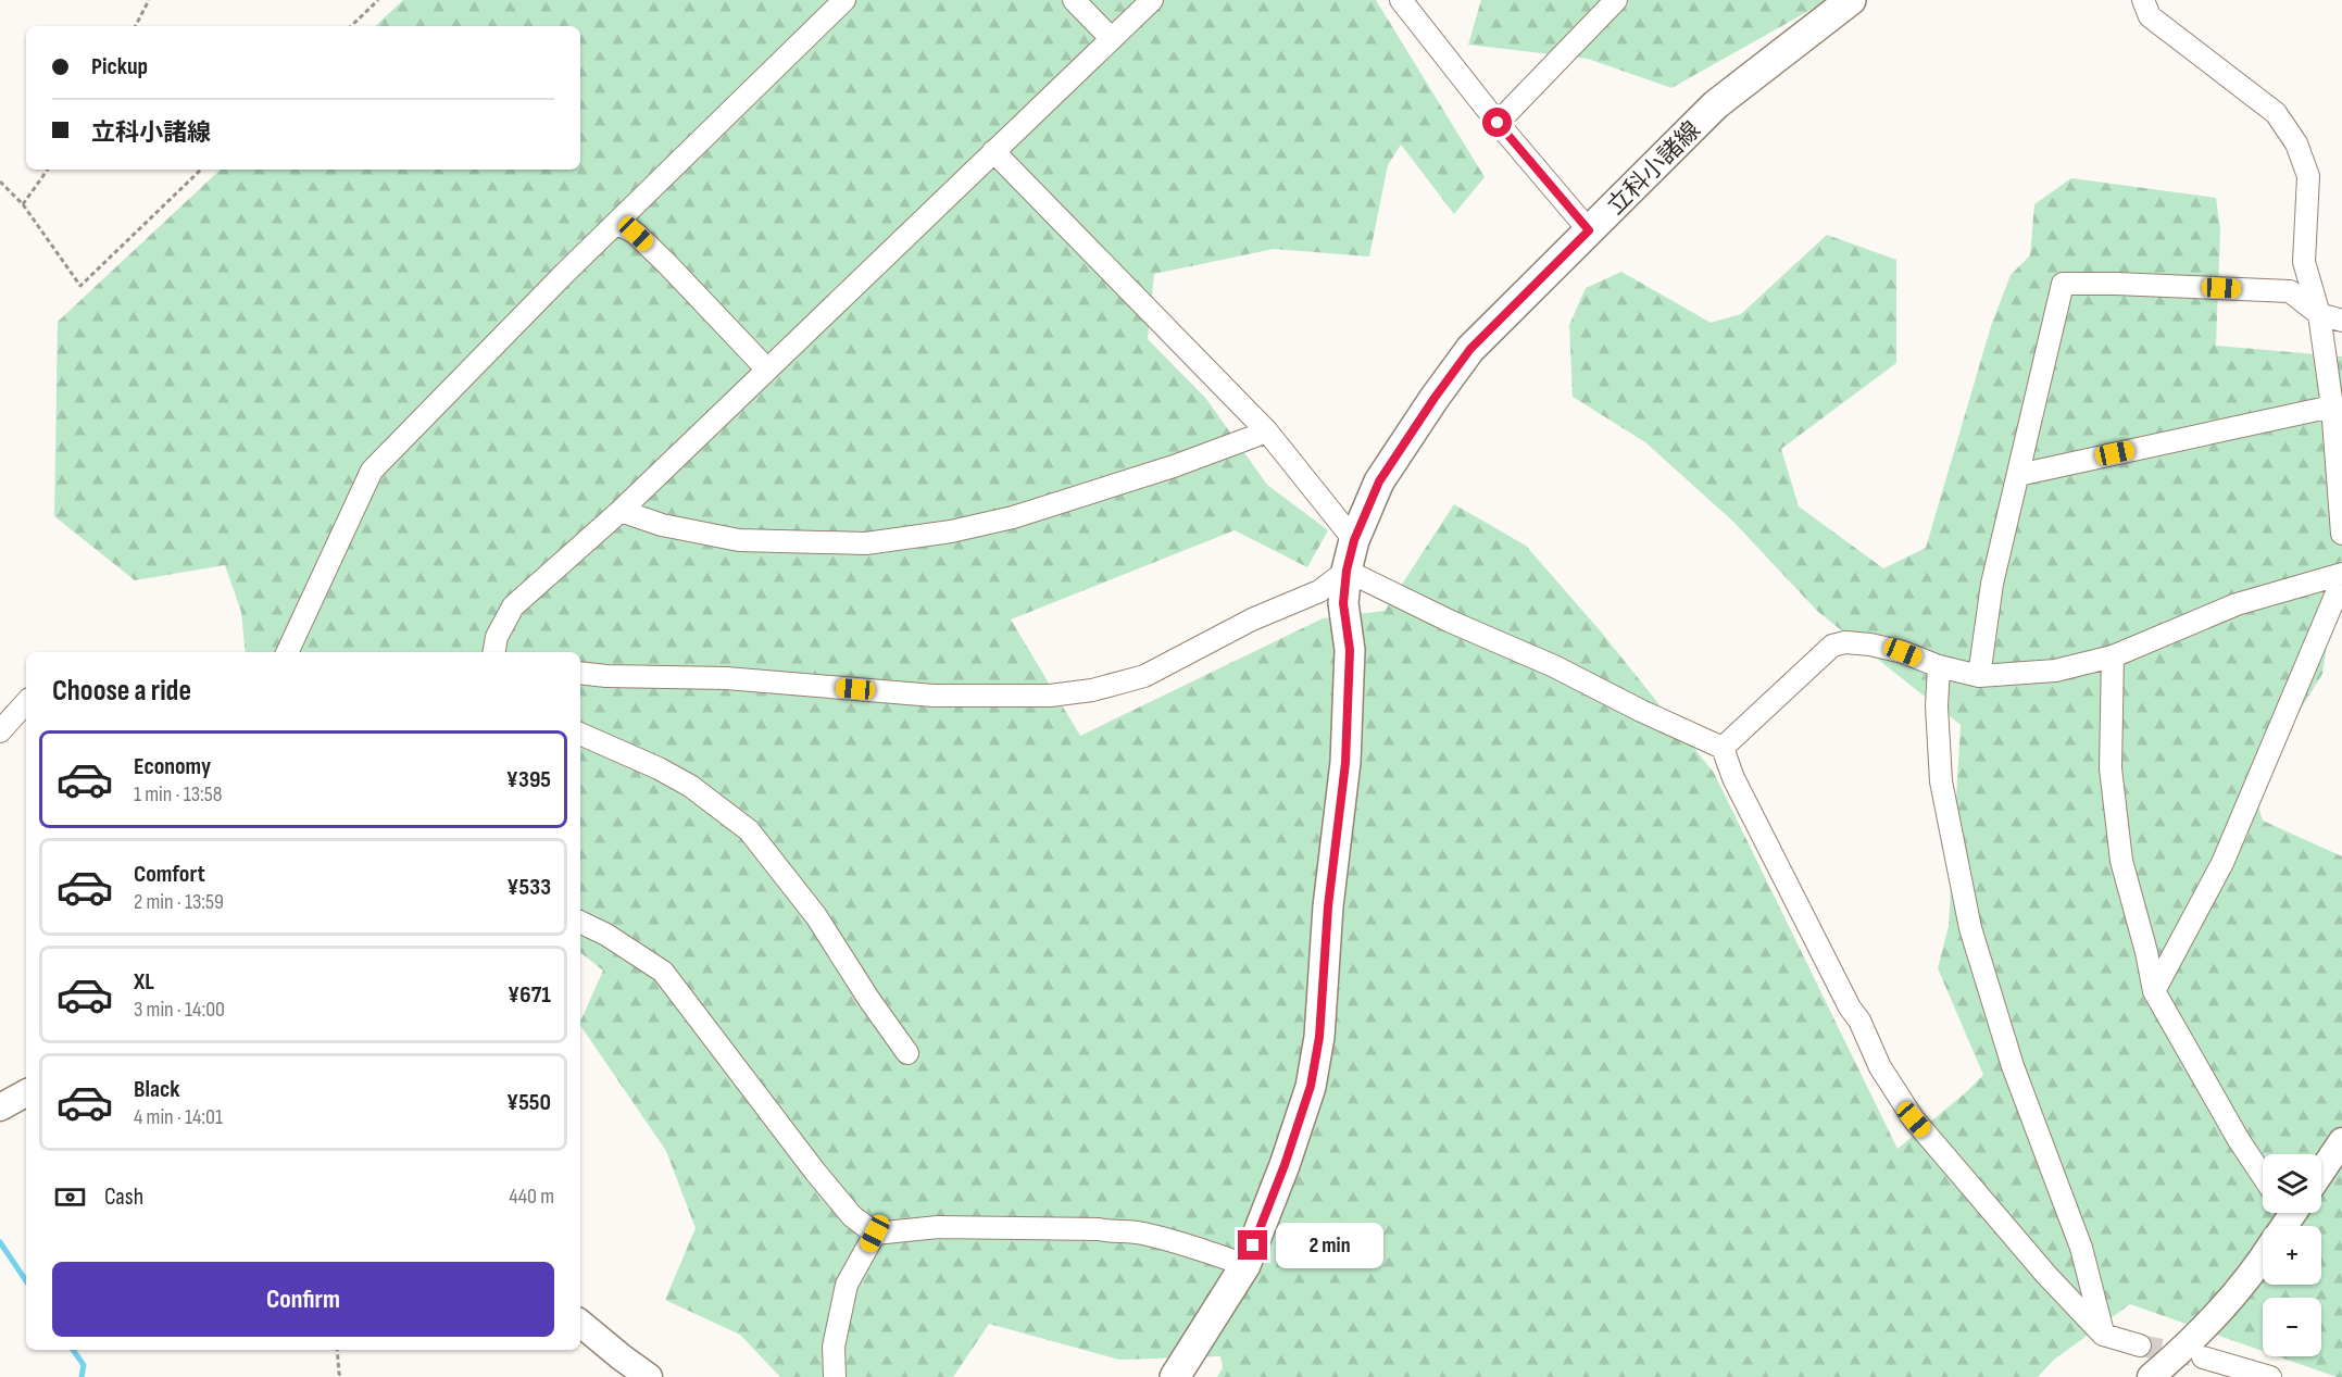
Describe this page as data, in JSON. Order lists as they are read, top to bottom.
{
  "streets": {
    "main road": ["立科小諸線"]
  },
  "page": {
    "banner": ["Pickup", "立科小諸線"],
    "heading": "Choose a ride",
    "list": [
      {
        "name": "Economy",
        "note": "1 min · 13:58",
        "value": "¥395"
      },
      {
        "name": "Comfort",
        "note": "2 min · 13:59",
        "value": "¥533"
      },
      {
        "name": "XL",
        "note": "3 min · 14:00",
        "value": "¥671"
      },
      {
        "name": "Black",
        "note": "4 min · 14:01",
        "value": "¥550"
      }
    ],
    "map_buttons": ["+", "−"],
    "pay": ["Cash", "440 m"],
    "bubble": "2 min",
    "buttons": "Confirm"
  }
}
